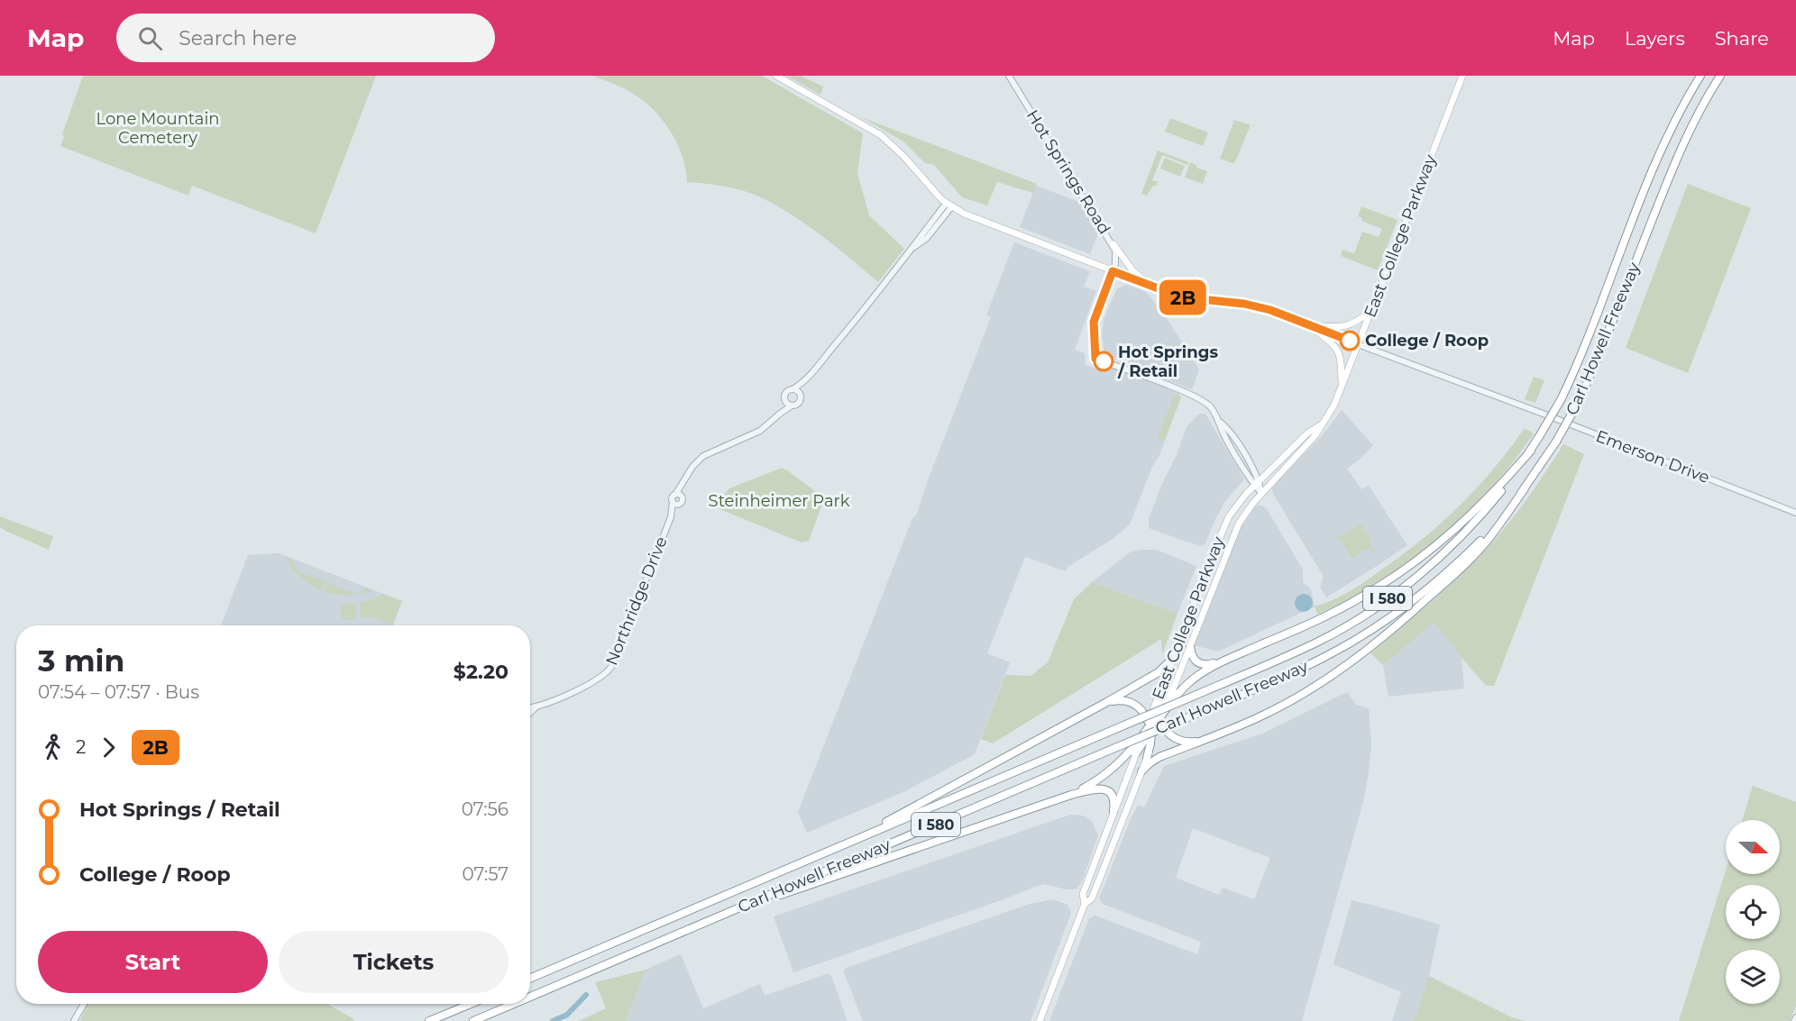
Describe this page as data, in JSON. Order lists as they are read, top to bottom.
{
  "streets": {
    "highway": ["Carl Howell Freeway", "I 580"],
    "main road": ["East College Parkway"],
    "street": ["Hot Springs Road", "Emerson Drive", "Northridge Drive"]
  },
  "crossings": [
    ["Hot Springs Road", "East College Parkway"],
    ["East College Parkway", "Emerson Drive"]
  ],
  "parks": ["Lone Mountain Cemetery", "Steinheimer Park"],
  "places": ["College / Roop", "Hot Springs / Retail"],
  "lines": ["bus line 2B"],
  "north": "right",
  "page": {
    "header": "Map",
    "search": "Search here",
    "nav": ["Map", "Layers", "Share"],
    "on_map": "2B",
    "heading": ["3 min", "07:54 – 07:57 · Bus", "$2.20"],
    "legs": ["2", "2B"],
    "list": [
      {
        "name": "Hot Springs / Retail",
        "value": "07:56"
      },
      {
        "name": "College / Roop",
        "value": "07:57"
      }
    ],
    "buttons": ["Start", "Tickets"]
  }
}
